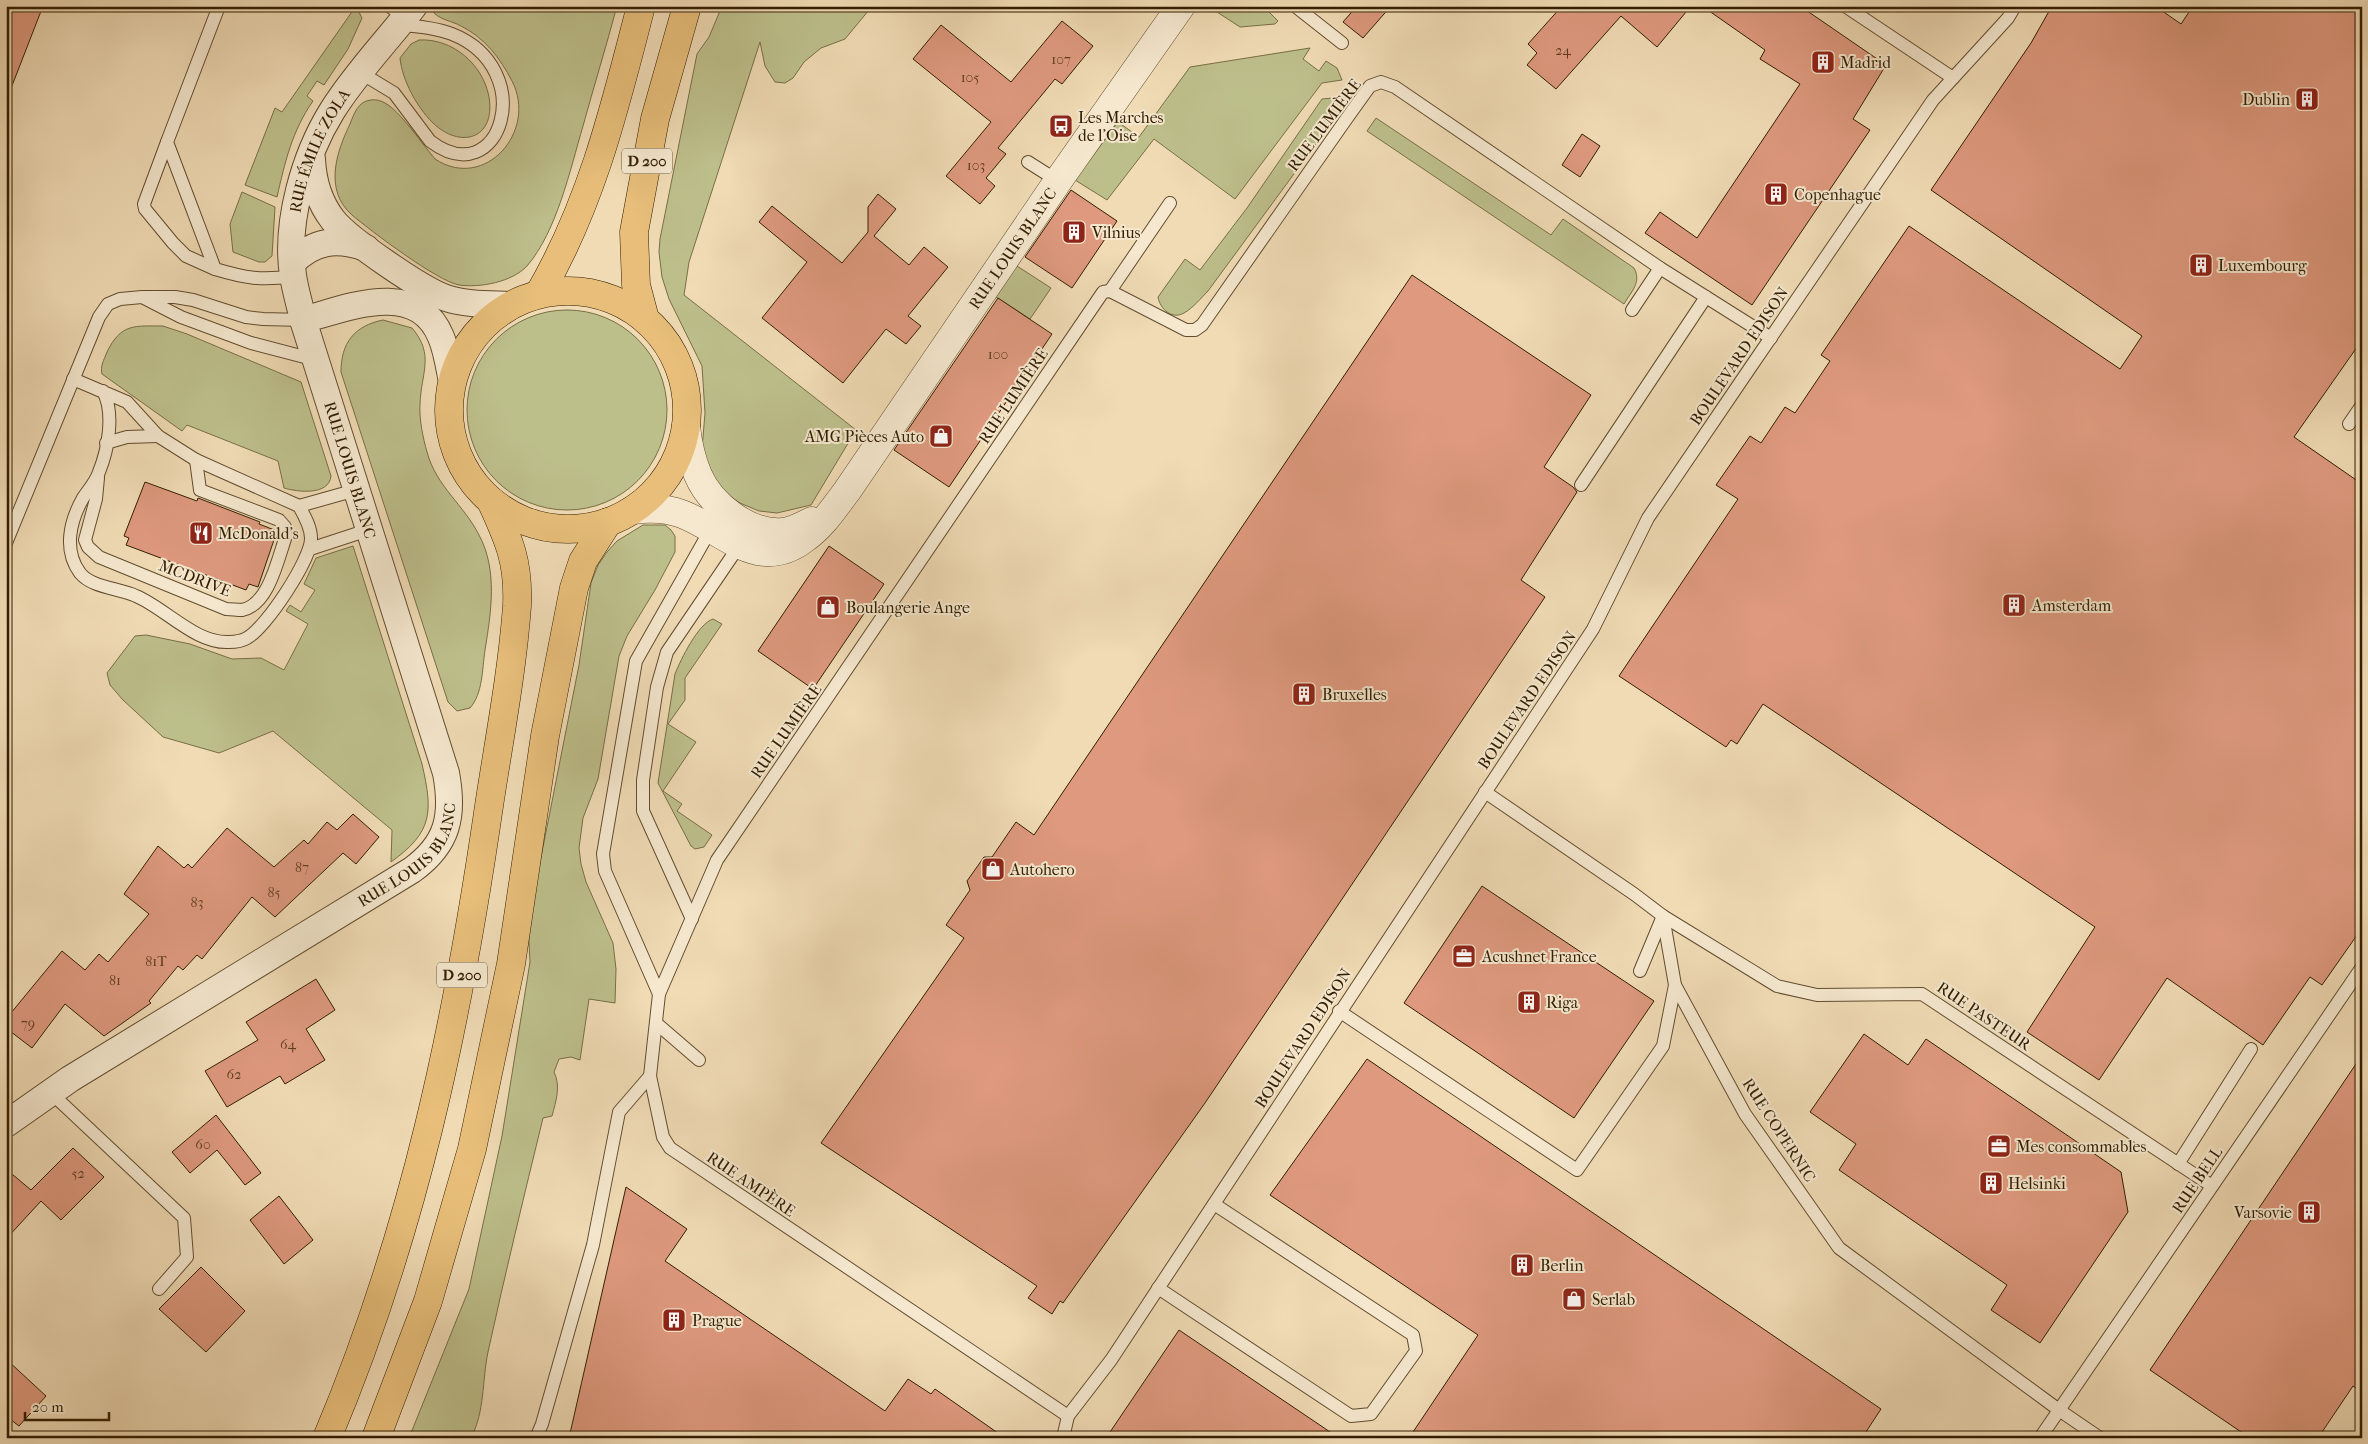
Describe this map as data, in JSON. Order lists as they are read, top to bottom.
{
  "streets": {
    "main road": ["D 200"],
    "street": ["RUE ÉMILE ZOLA", "RUE LOUIS BLANC"],
    "lane": [
      "RUE LUMIÈRE",
      "BOULEVARD EDISON",
      "MCDRIVE",
      "RUE PASTEUR",
      "RUE COPERNIC",
      "RUE BELL",
      "RUE AMPÈRE"
    ]
  },
  "crossings": [
    ["RUE LUMIÈRE", "RUE AMPÈRE"],
    ["RUE ÉMILE ZOLA", "RUE LOUIS BLANC"],
    ["BOULEVARD EDISON", "RUE AMPÈRE"],
    ["RUE PASTEUR", "RUE COPERNIC"],
    ["RUE PASTEUR", "RUE BELL"],
    ["RUE COPERNIC", "RUE BELL"]
  ],
  "places": {
    "building": [
      "Madrid",
      "Dublin",
      "Copenhague",
      "Vilnius",
      "Luxembourg",
      "Amsterdam",
      "Bruxelles",
      "Riga",
      "Helsinki",
      "Varsovie",
      "Berlin",
      "Prague"
    ],
    "bus stop": ["Les Marches de l'Oise"],
    "shop": [
      "AMG Pièces Auto",
      "Boulangerie Ange",
      "Autohero",
      "Serlab"
    ],
    "restaurant": ["McDonald's"],
    "office": ["Acushnet France", "Mes consommables"]
  },
  "house_numbers": [
    "24",
    "107",
    "105",
    "103",
    "100",
    "87",
    "85",
    "83",
    "81T",
    "81",
    "79",
    "64",
    "62",
    "60",
    "52"
  ],
  "scale_bar": "20 m"
}
